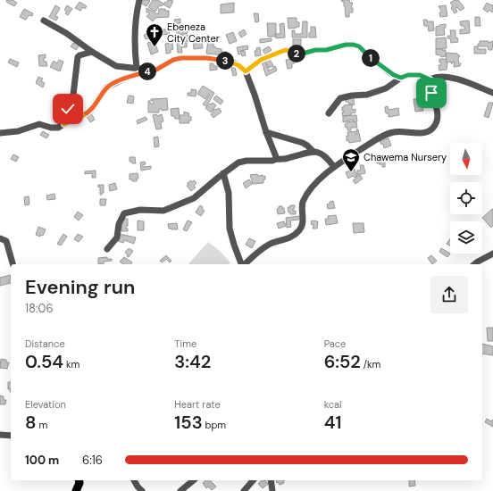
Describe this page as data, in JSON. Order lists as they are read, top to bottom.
{
  "places": {
    "church": ["Ebeneza City Center"],
    "school or university": ["Chawema Nursery"]
  },
  "north": "bottom",
  "page": {
    "pins": [
      "2",
      "1",
      "3",
      "4"
    ],
    "heading": ["Evening run", "18:06"],
    "stats": [
      ["Distance", "0.54 km"],
      ["Time", "3:42"],
      ["Pace", "6:52 /km"],
      ["Elevation", "8 m"],
      ["Heart rate", "153 bpm"],
      ["kcal", "41"]
    ],
    "list": [
      {
        "name": "100 m",
        "note": "6:16"
      }
    ]
  }
}
